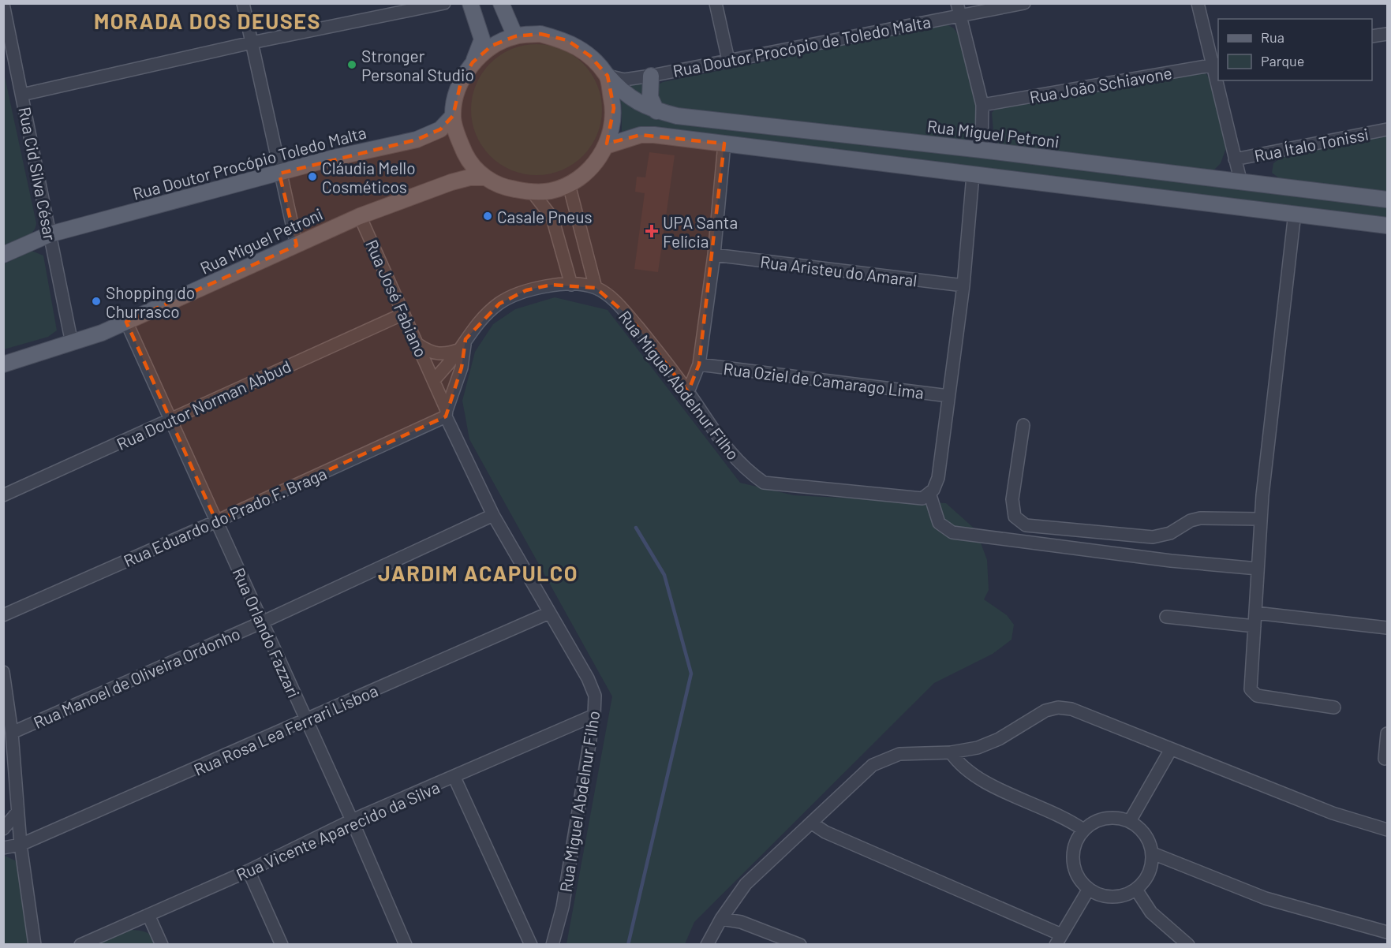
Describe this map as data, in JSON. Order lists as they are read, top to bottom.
{
  "streets": {
    "main road": ["Rua Miguel Petroni", "Rua Doutor Procópio Toledo Malta"],
    "street": [
      "Rua Doutor Procópio de Toledo Malta",
      "Rua João Schiavone",
      "Rua Ítalo Tonissi",
      "Rua Cid Silva César",
      "Rua Aristeu do Amaral",
      "Rua José Fabiano",
      "Rua Oziel de Camarago Lima",
      "Rua Miguel Abdelnur Filho",
      "Rua Doutor Norman Abbud",
      "Rua Eduardo do Prado F. Braga",
      "Rua Orlando Fazzari",
      "Rua Manoel de Oliveira Ordonho",
      "Rua Rosa Lea Ferrari Lisboa",
      "Rua Vicente Aparecido da Silva"
    ]
  },
  "crossings": [
    ["Rua Doutor Procópio de Toledo Malta", "Rua Miguel Petroni"],
    ["Rua Doutor Procópio de Toledo Malta", "Rua Doutor Procópio Toledo Malta"],
    ["Rua Miguel Petroni", "Rua Doutor Procópio Toledo Malta"],
    ["Rua Miguel Petroni", "Rua Cid Silva César"],
    ["Rua Miguel Petroni", "Rua José Fabiano"],
    ["Rua Miguel Petroni", "Rua Orlando Fazzari"],
    ["Rua Doutor Procópio Toledo Malta", "Rua Cid Silva César"],
    ["Rua José Fabiano", "Rua Miguel Abdelnur Filho"],
    ["Rua José Fabiano", "Rua Doutor Norman Abbud"],
    ["Rua Miguel Abdelnur Filho", "Rua Eduardo do Prado F. Braga"],
    ["Rua Miguel Abdelnur Filho", "Rua Manoel de Oliveira Ordonho"],
    ["Rua Miguel Abdelnur Filho", "Rua Rosa Lea Ferrari Lisboa"],
    ["Rua Miguel Abdelnur Filho", "Rua Vicente Aparecido da Silva"],
    ["Rua Doutor Norman Abbud", "Rua Orlando Fazzari"],
    ["Rua Eduardo do Prado F. Braga", "Rua Orlando Fazzari"],
    ["Rua Orlando Fazzari", "Rua Manoel de Oliveira Ordonho"],
    ["Rua Orlando Fazzari", "Rua Rosa Lea Ferrari Lisboa"],
    ["Rua Orlando Fazzari", "Rua Vicente Aparecido da Silva"]
  ],
  "districts": ["MORADA DOS DEUSES", "JARDIM ACAPULCO"],
  "places": {
    "other": [
      "Stronger Personal Studio",
      "Cláudia Mello Cosméticos",
      "Casale Pneus",
      "Shopping do Churrasco"
    ],
    "health": ["UPA Santa Felícia"]
  },
  "legend": ["Rua", "Parque"]
}
